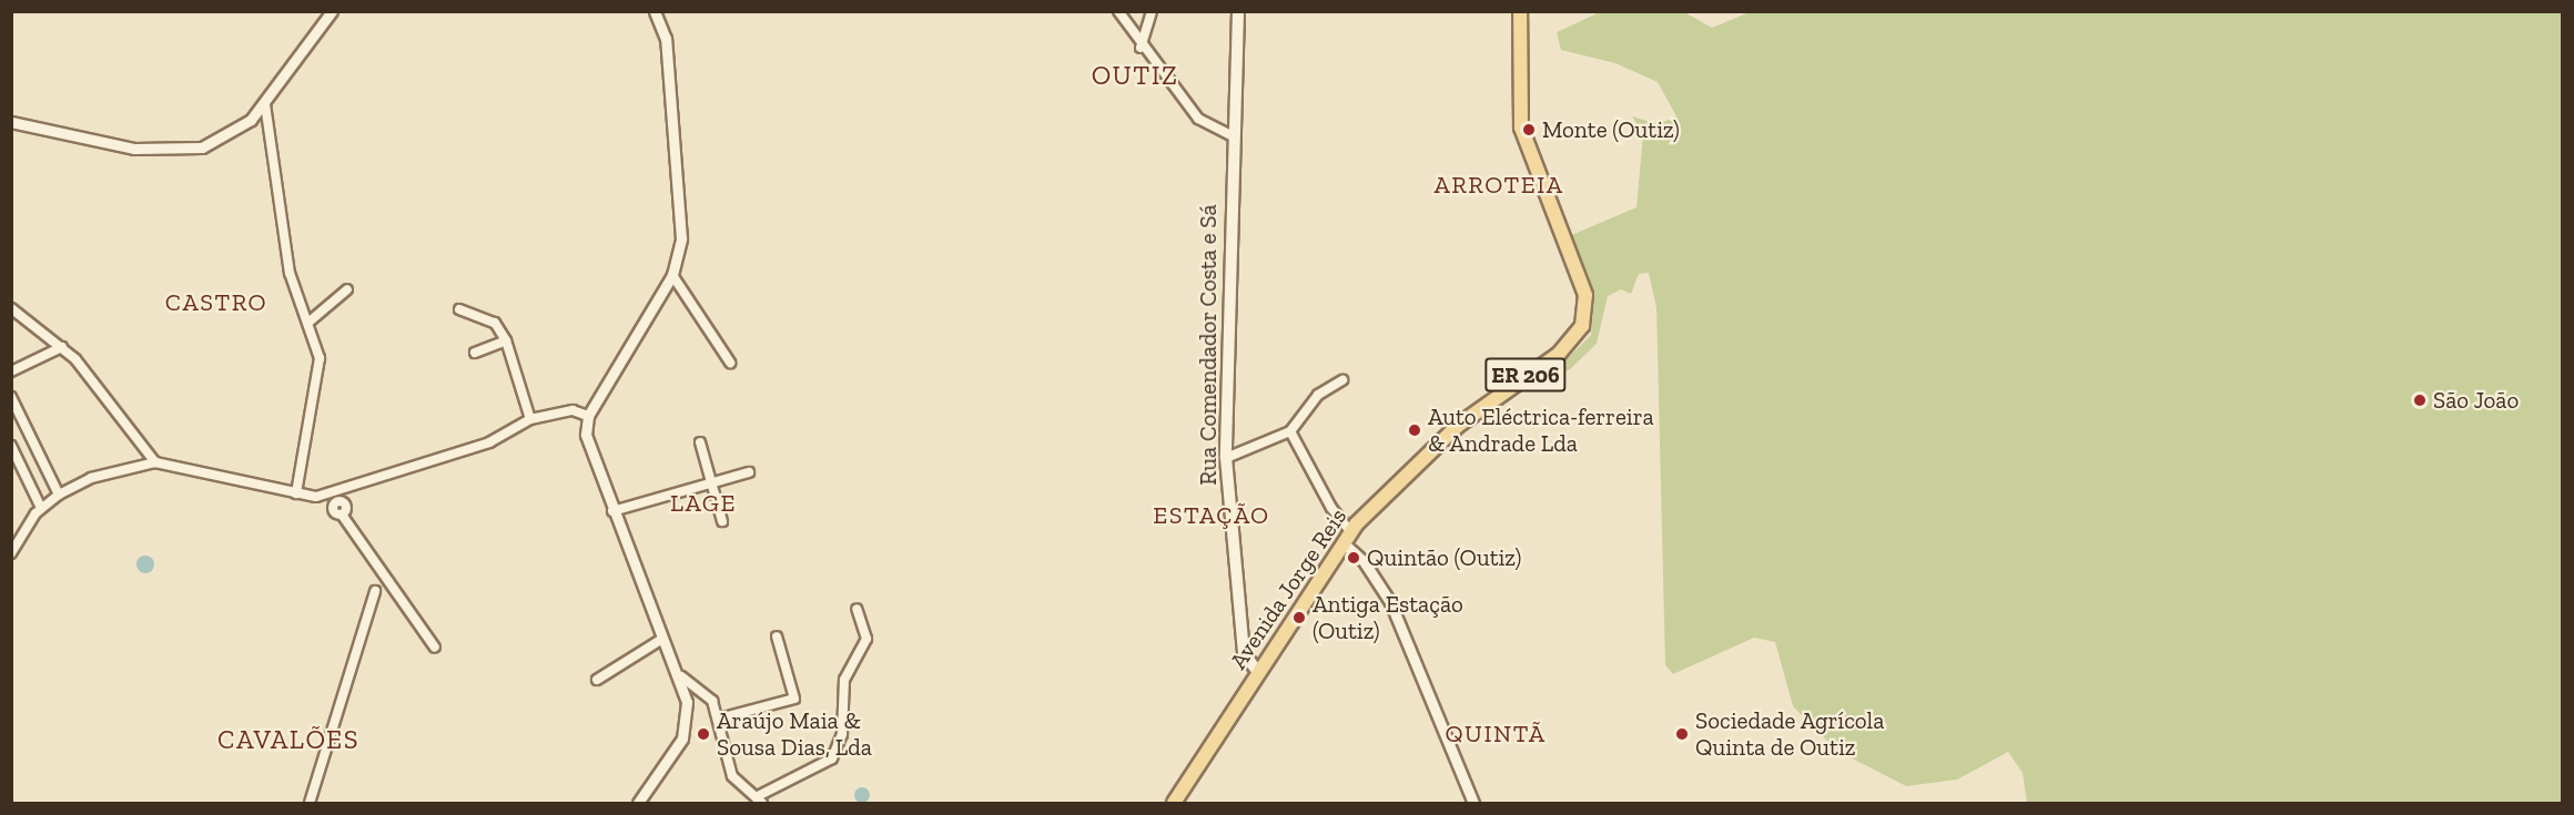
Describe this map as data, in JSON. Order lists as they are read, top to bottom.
{
  "streets": {
    "main road": ["Rua Comendador Costa e Sá", "ER 206", "Avenida Jorge Reis"]
  },
  "crossings": [
    ["Rua Comendador Costa e Sá", "Avenida Jorge Reis"]
  ],
  "districts": [
    "OUTIZ",
    "ARROTEIA",
    "CASTRO",
    "LAGE",
    "ESTAÇÃO",
    "QUINTÃ",
    "CAVALÕES"
  ],
  "places": [
    "Monte (Outiz)",
    "São João",
    "Auto Eléctrica-ferreira & Andrade Lda",
    "Quintão (Outiz)",
    "Antiga Estação (Outiz)",
    "Araújo Maia & Sousa Dias, Lda",
    "Sociedade Agrícola Quinta de Outiz"
  ]
}
